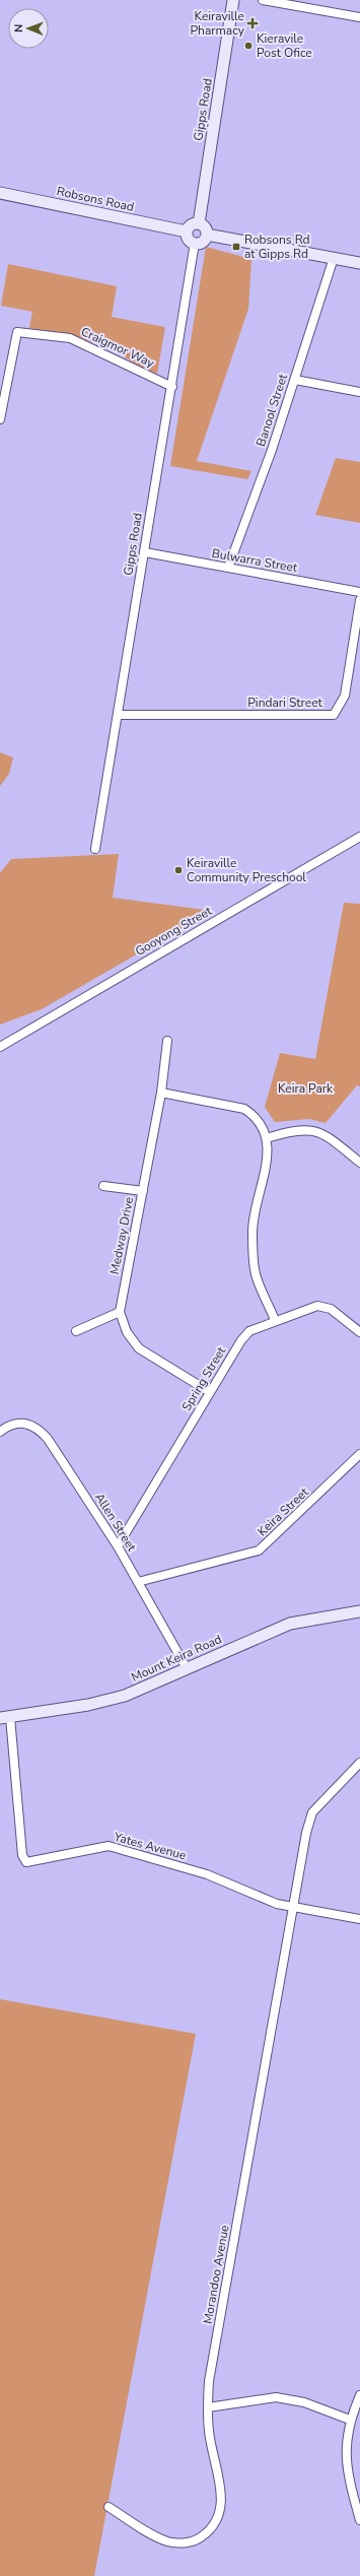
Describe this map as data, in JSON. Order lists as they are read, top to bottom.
{
  "streets": {
    "main road": ["Gipps Road", "Robsons Road", "Mount Keira Road"],
    "street": [
      "Craigmor Way",
      "Banool Street",
      "Bulwarra Street",
      "Pindari Street",
      "Gooyong Street",
      "Medway Drive",
      "Spring Street",
      "Keira Street",
      "Allen Street",
      "Yates Avenue",
      "Morandoo Avenue"
    ]
  },
  "crossings": [
    ["Gipps Road", "Robsons Road"],
    ["Gipps Road", "Craigmor Way"],
    ["Gipps Road", "Bulwarra Street"],
    ["Gipps Road", "Pindari Street"],
    ["Banool Street", "Bulwarra Street"],
    ["Spring Street", "Allen Street"],
    ["Keira Street", "Allen Street"],
    ["Allen Street", "Mount Keira Road"],
    ["Mount Keira Road", "Yates Avenue"],
    ["Yates Avenue", "Morandoo Avenue"]
  ],
  "parks": ["Keira Park"],
  "places": {
    "health": ["Keiraville Pharmacy"],
    "other": ["Kieravile Post Ofice", "Keiraville Community Preschool"],
    "transit": ["Robsons Rd at Gipps Rd"]
  },
  "north": "left"
}
